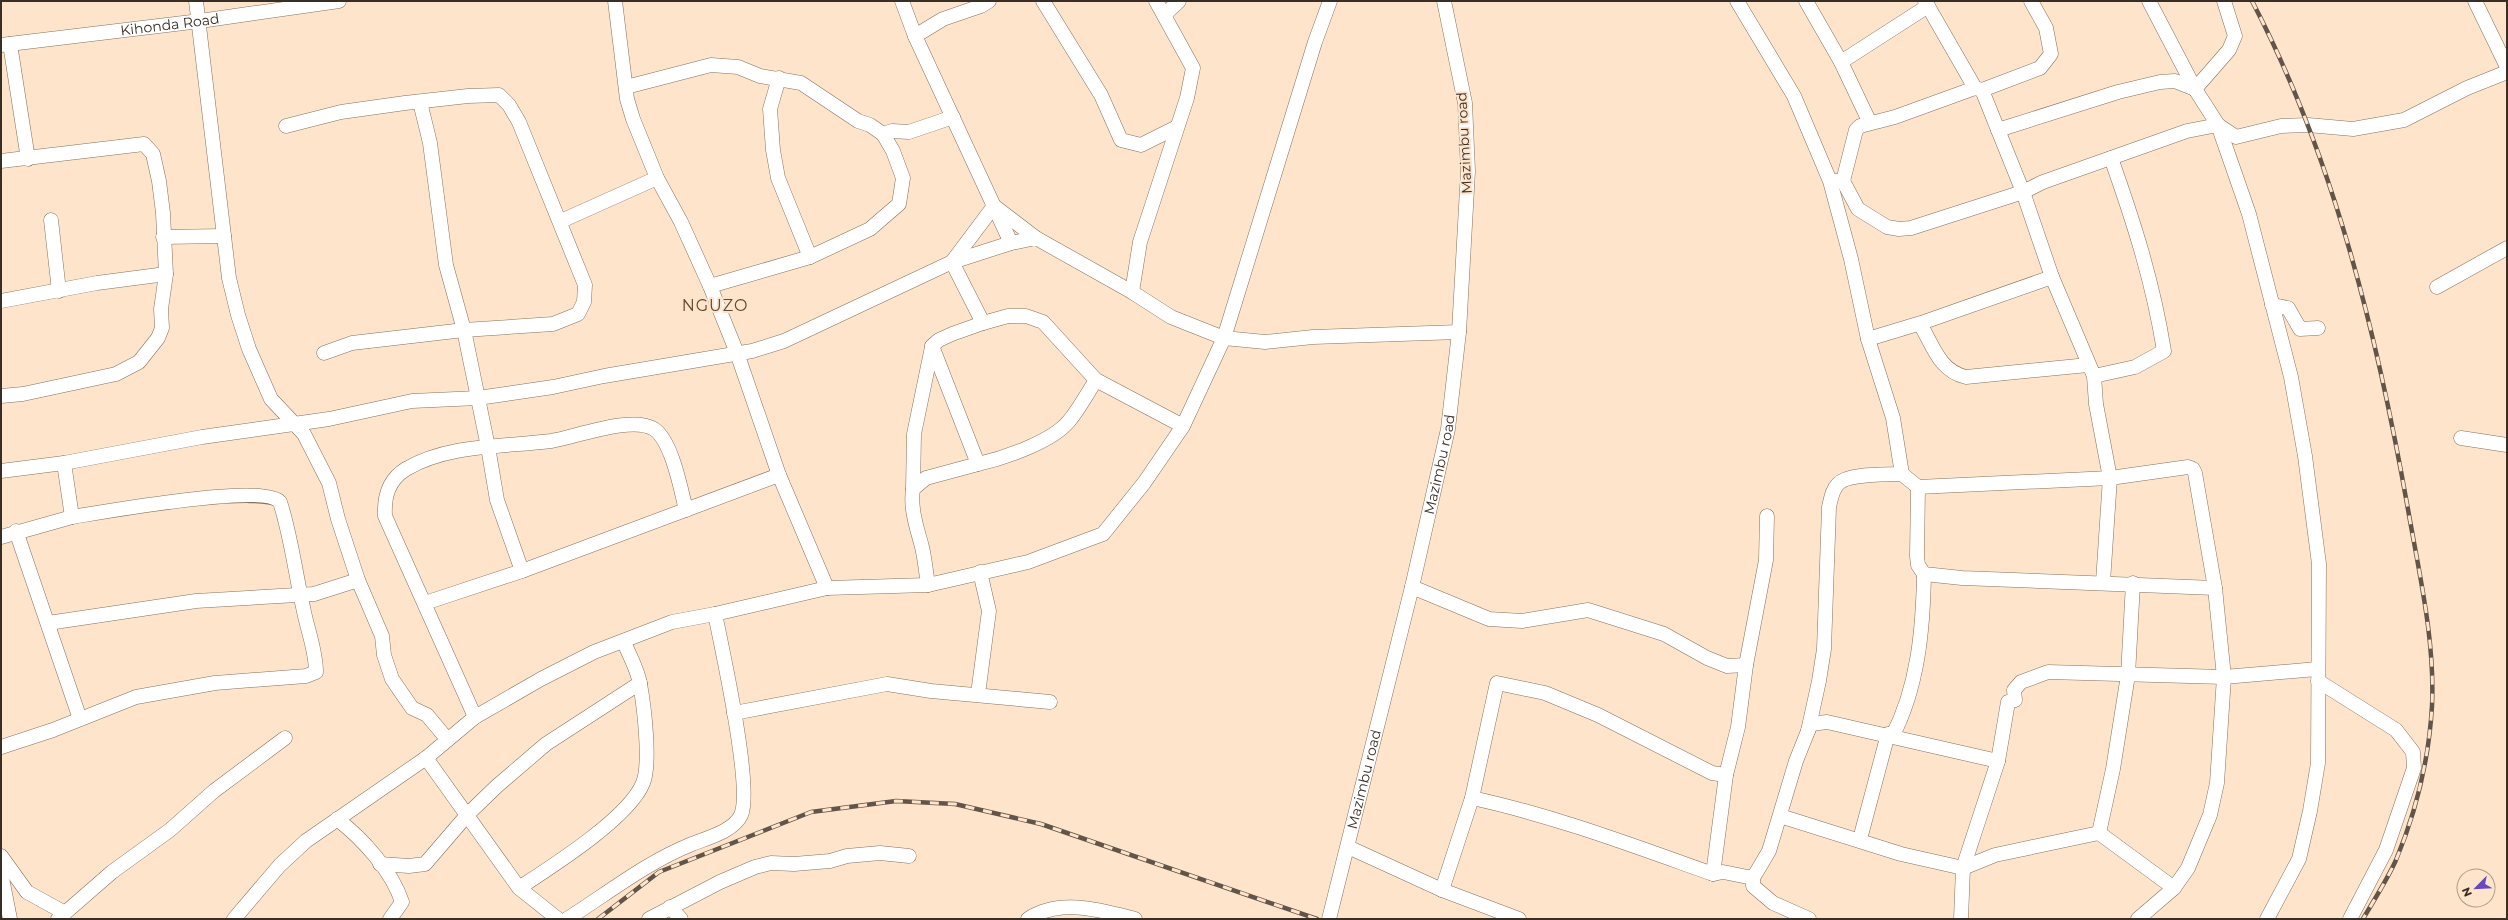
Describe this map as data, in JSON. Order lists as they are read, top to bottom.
{
  "streets": {
    "street": ["Kihonda Road", "Mazimbu road"]
  },
  "districts": ["NGUZO"],
  "north": "bottom left"
}
